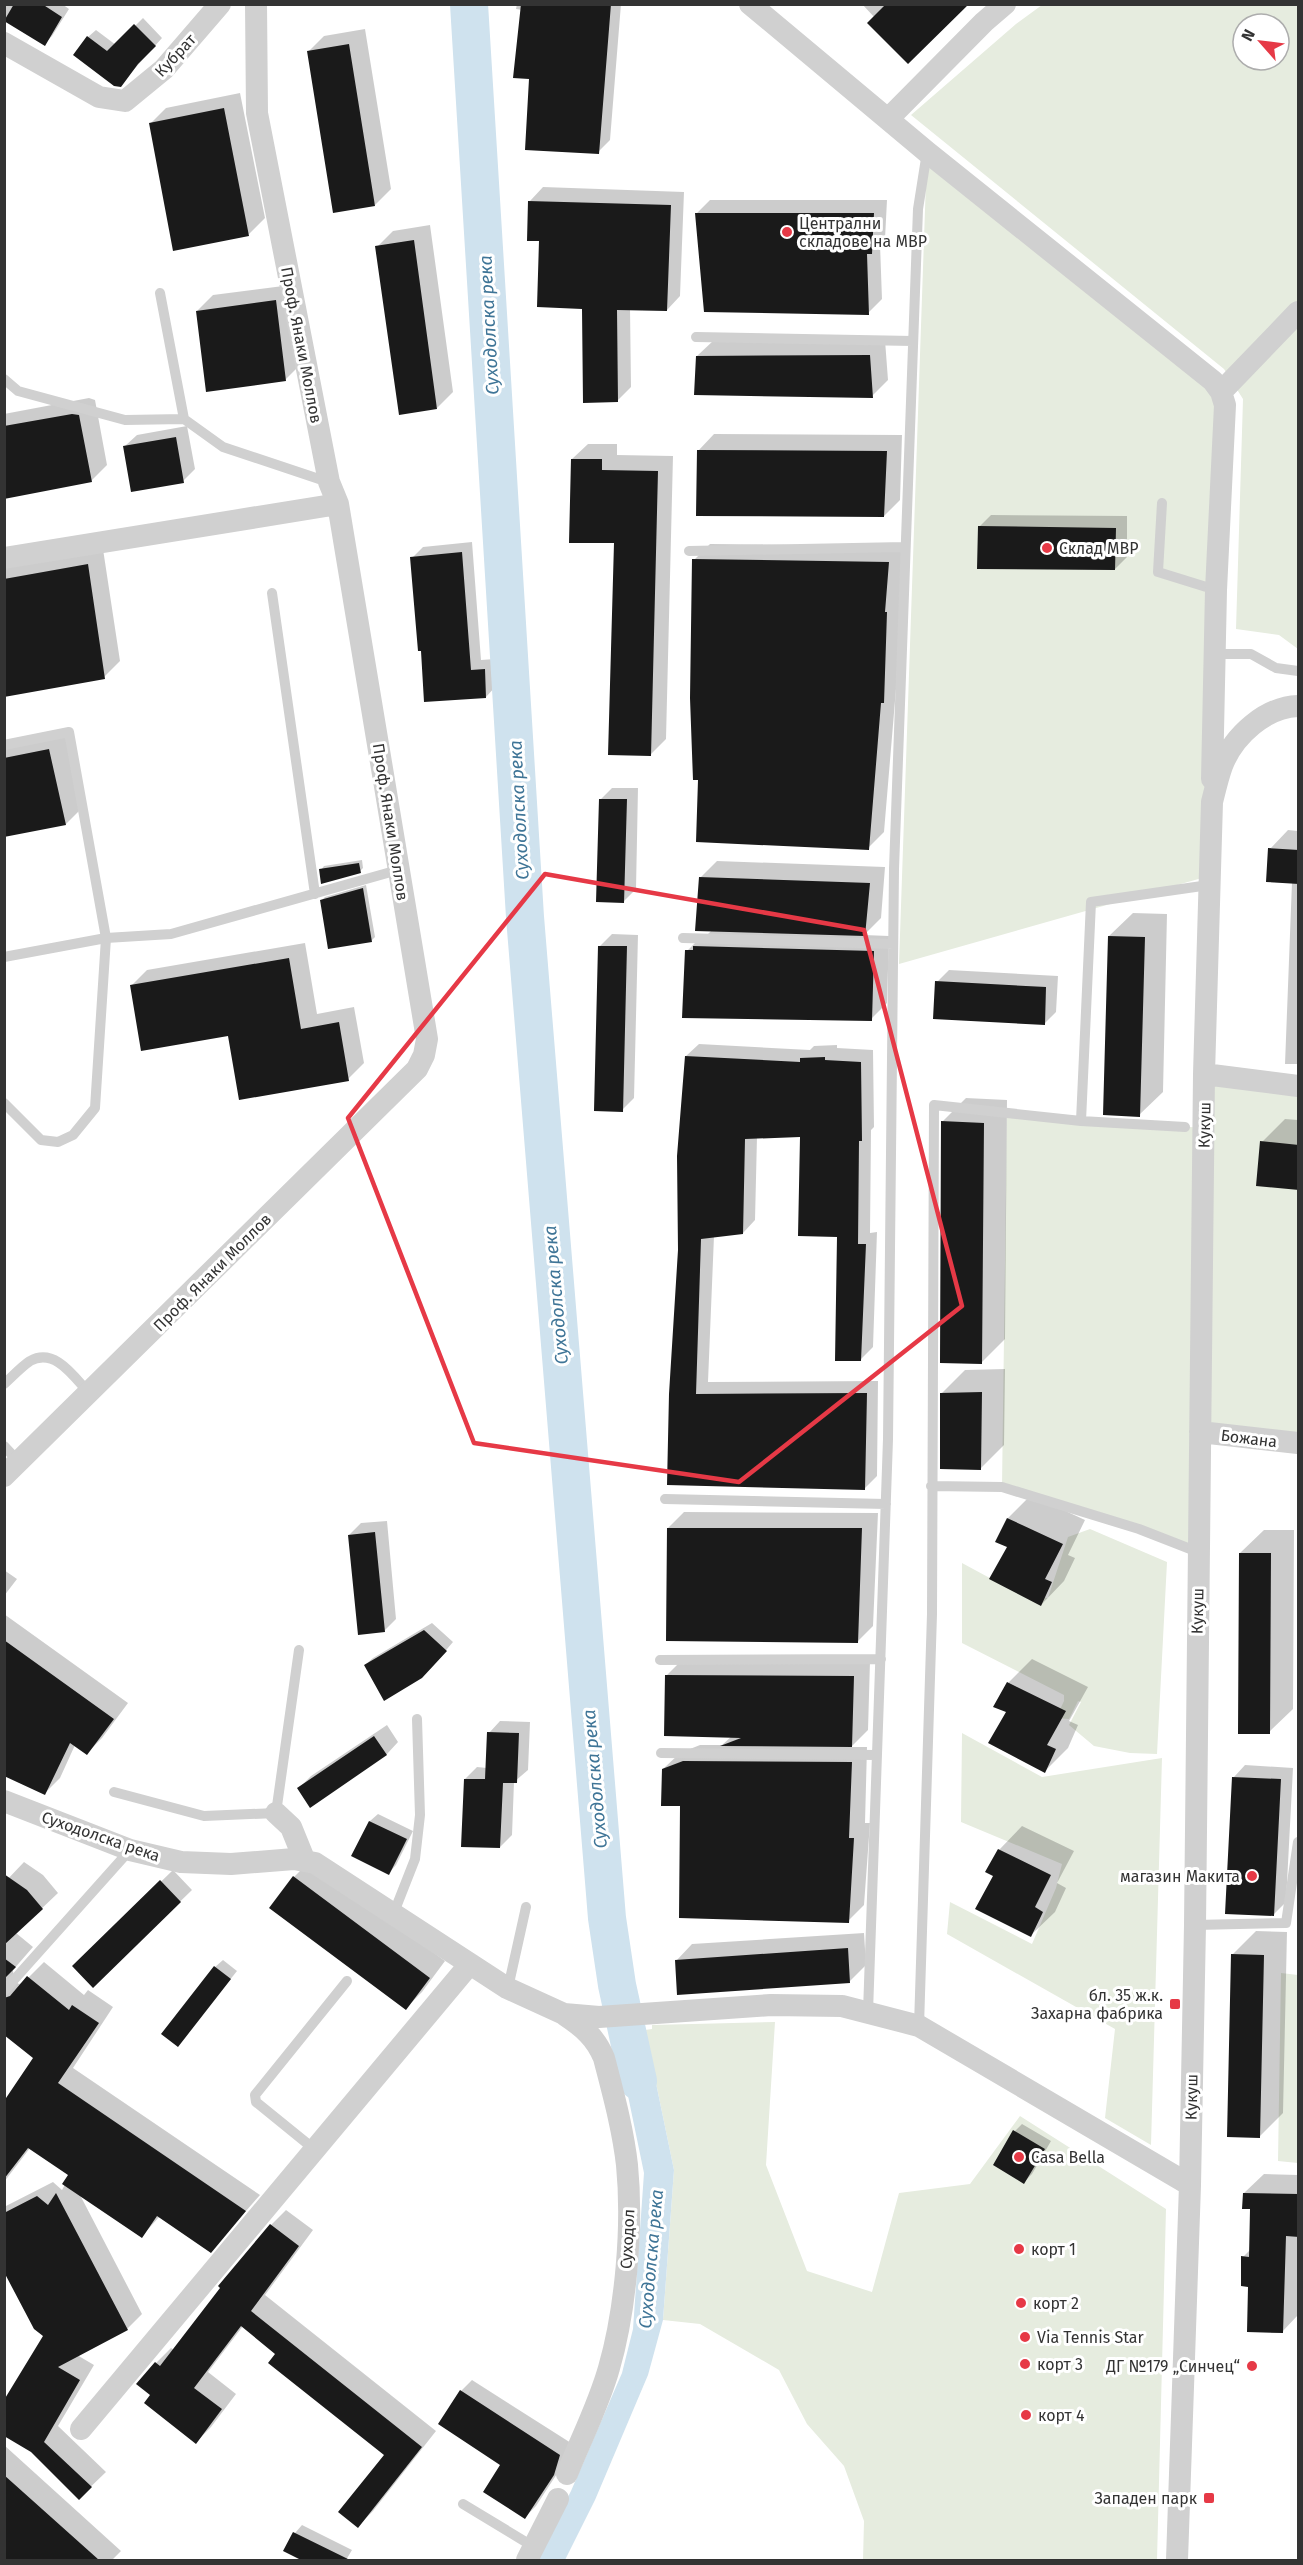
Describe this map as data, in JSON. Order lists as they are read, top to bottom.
{
  "streets": {
    "street": [
      "Кубрат",
      "Проф. Янаки Моллов",
      "Кукуш",
      "Божана",
      "Суходолска река",
      "Суходол"
    ]
  },
  "crossings": [
    ["Кукуш", "Божана"]
  ],
  "water": ["Суходолска река"],
  "places": {
    "other": [
      "Централни складове на МВР",
      "Склад МВР",
      "магазин Макита",
      "Casa Bella",
      "корт 1",
      "корт 2",
      "Via Tennis Star",
      "корт 3",
      "ДГ №179 „Синчец“",
      "корт 4"
    ],
    "transit": ["бл. 35 ж.к. Захарна фабрика", "Западен парк"]
  },
  "north": "top left"
}
